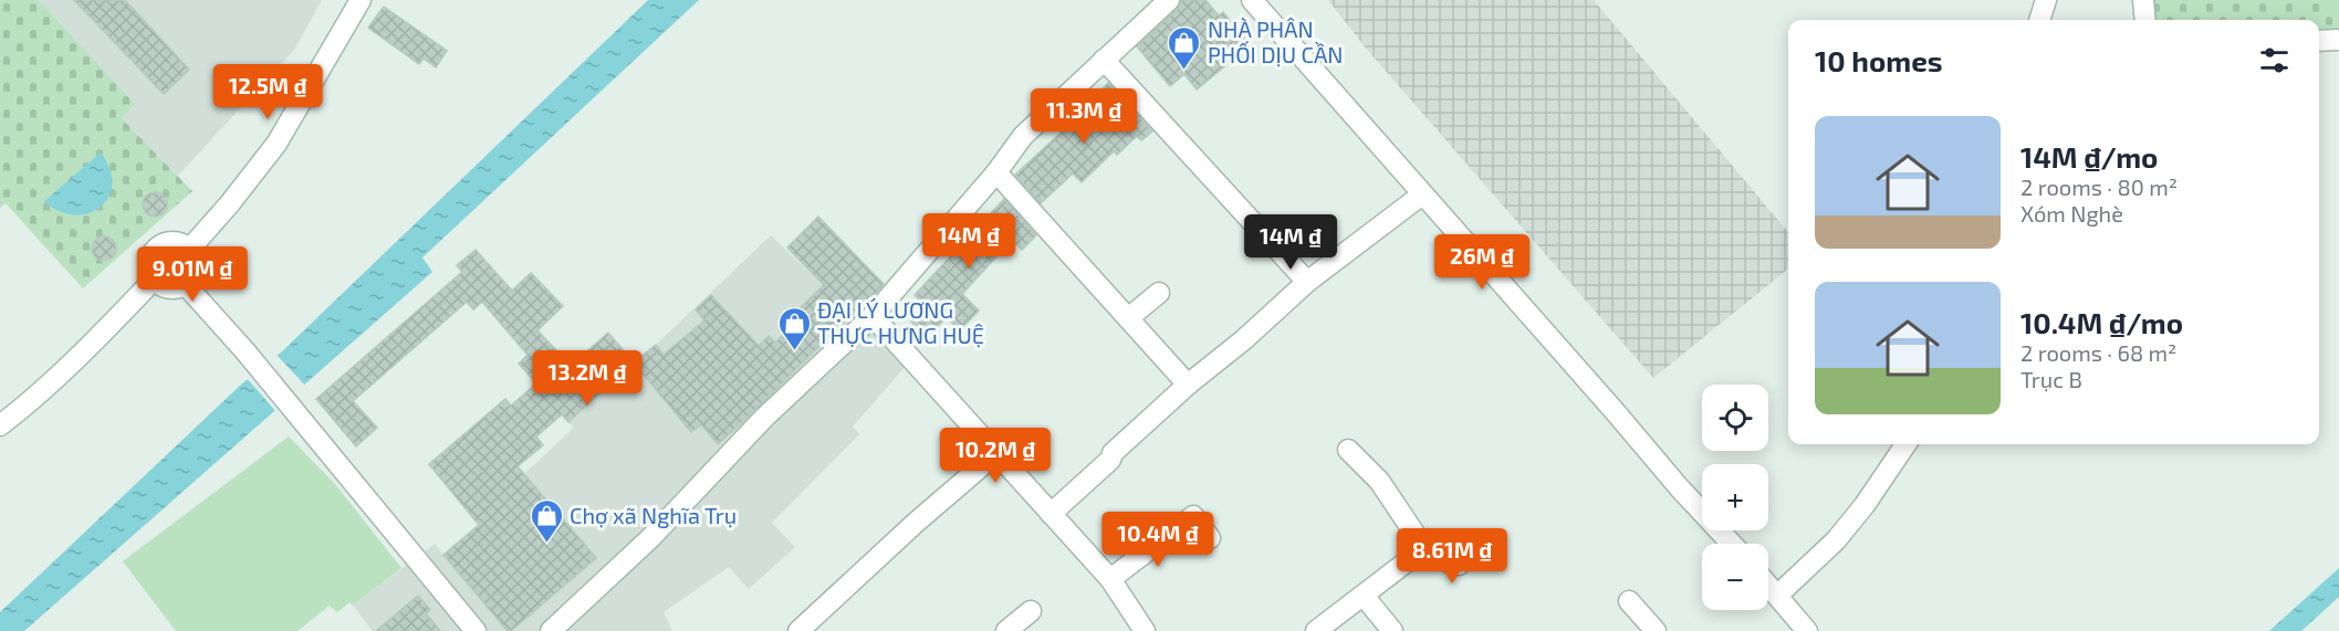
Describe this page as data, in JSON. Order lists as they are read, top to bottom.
{
  "places": {
    "shop": ["NHÀ PHÂN PHỐI DỊU CẦN", "ĐẠI LÝ LƯƠNG THỰC HƯNG HUỆ", "Chợ xã Nghĩa Trụ"]
  },
  "page": {
    "heading": "10 homes",
    "price": [
      "12.5M ₫",
      "11.3M ₫",
      "14M ₫",
      "14M ₫",
      "26M ₫",
      "9.01M ₫",
      "13.2M ₫",
      "10.2M ₫",
      "10.4M ₫",
      "8.61M ₫"
    ],
    "list": [
      {
        "name": "14M ₫/mo",
        "note": "2 rooms · 80 m² · Xóm Nghè"
      },
      {
        "name": "10.4M ₫/mo",
        "note": "2 rooms · 68 m² · Trục B"
      }
    ],
    "map_buttons": ["+", "−"]
  }
}
